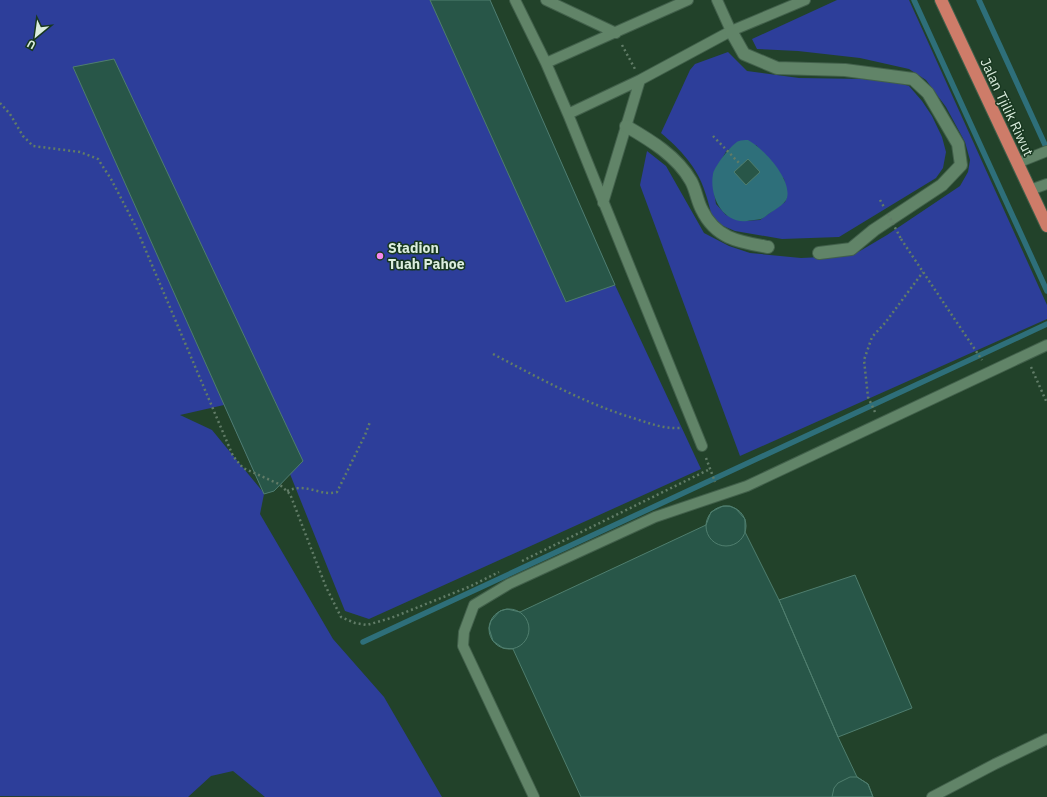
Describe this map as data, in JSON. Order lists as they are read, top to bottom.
{
  "streets": {
    "highway": ["Jalan Tjilik Riwut"]
  },
  "places": ["Stadion Tuah Pahoe"],
  "north": "bottom left"
}
